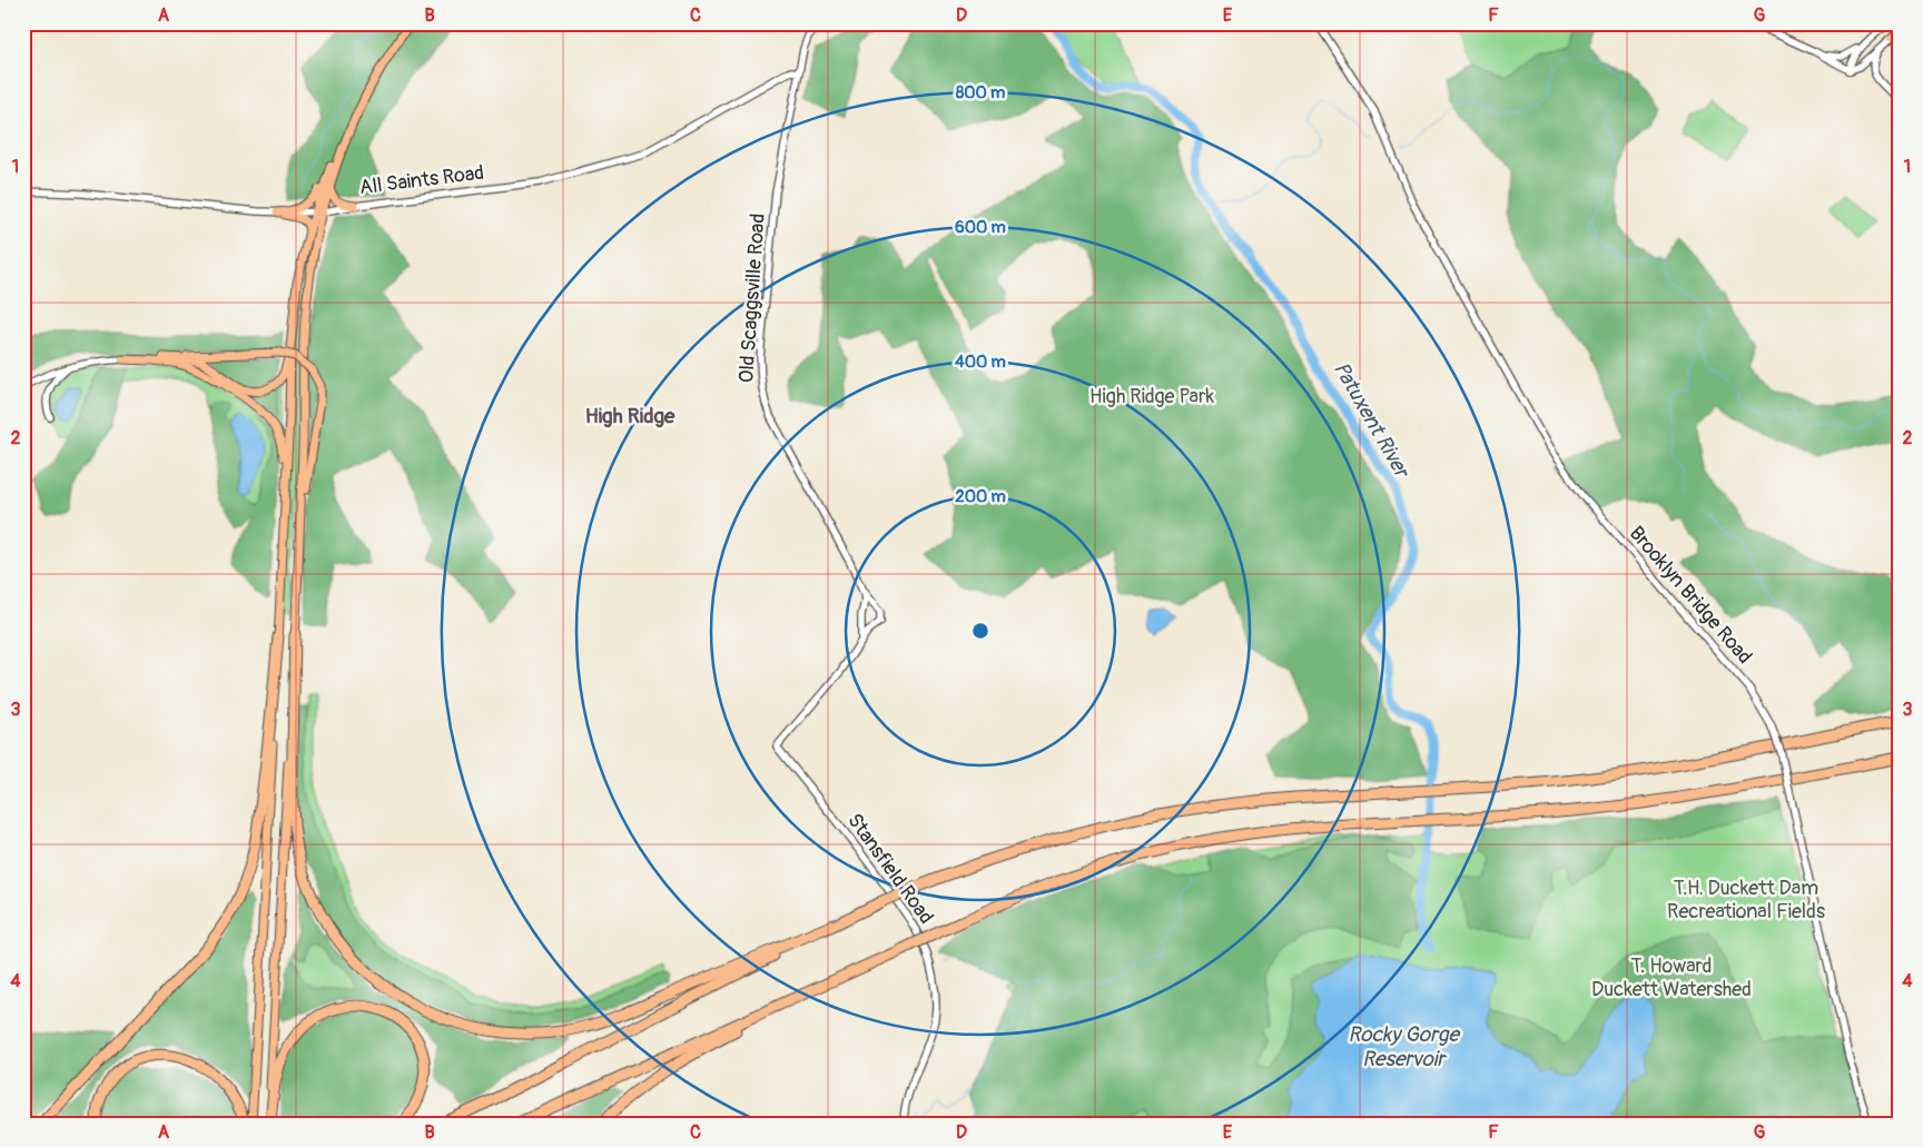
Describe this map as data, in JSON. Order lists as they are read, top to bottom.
{
  "streets": {
    "street": [
      "All Saints Road",
      "Old Scaggsville Road",
      "Brooklyn Bridge Road",
      "Stansfield Road"
    ]
  },
  "crossings": [
    ["All Saints Road", "Old Scaggsville Road"],
    ["Old Scaggsville Road", "Stansfield Road"]
  ],
  "districts": ["High Ridge"],
  "water": ["Patuxent River", "Rocky Gorge Reservoir"],
  "parks": ["High Ridge Park", "T.H. Duckett Dam Recreational Fields", "T. Howard Duckett Watershed"],
  "grid": {
    "columns": [
      "A",
      "B",
      "C",
      "D",
      "E",
      "F",
      "G"
    ],
    "rows": [
      "1",
      "2",
      "3",
      "4"
    ]
  },
  "rings": [
    "800 m",
    "600 m",
    "400 m",
    "200 m"
  ]
}
